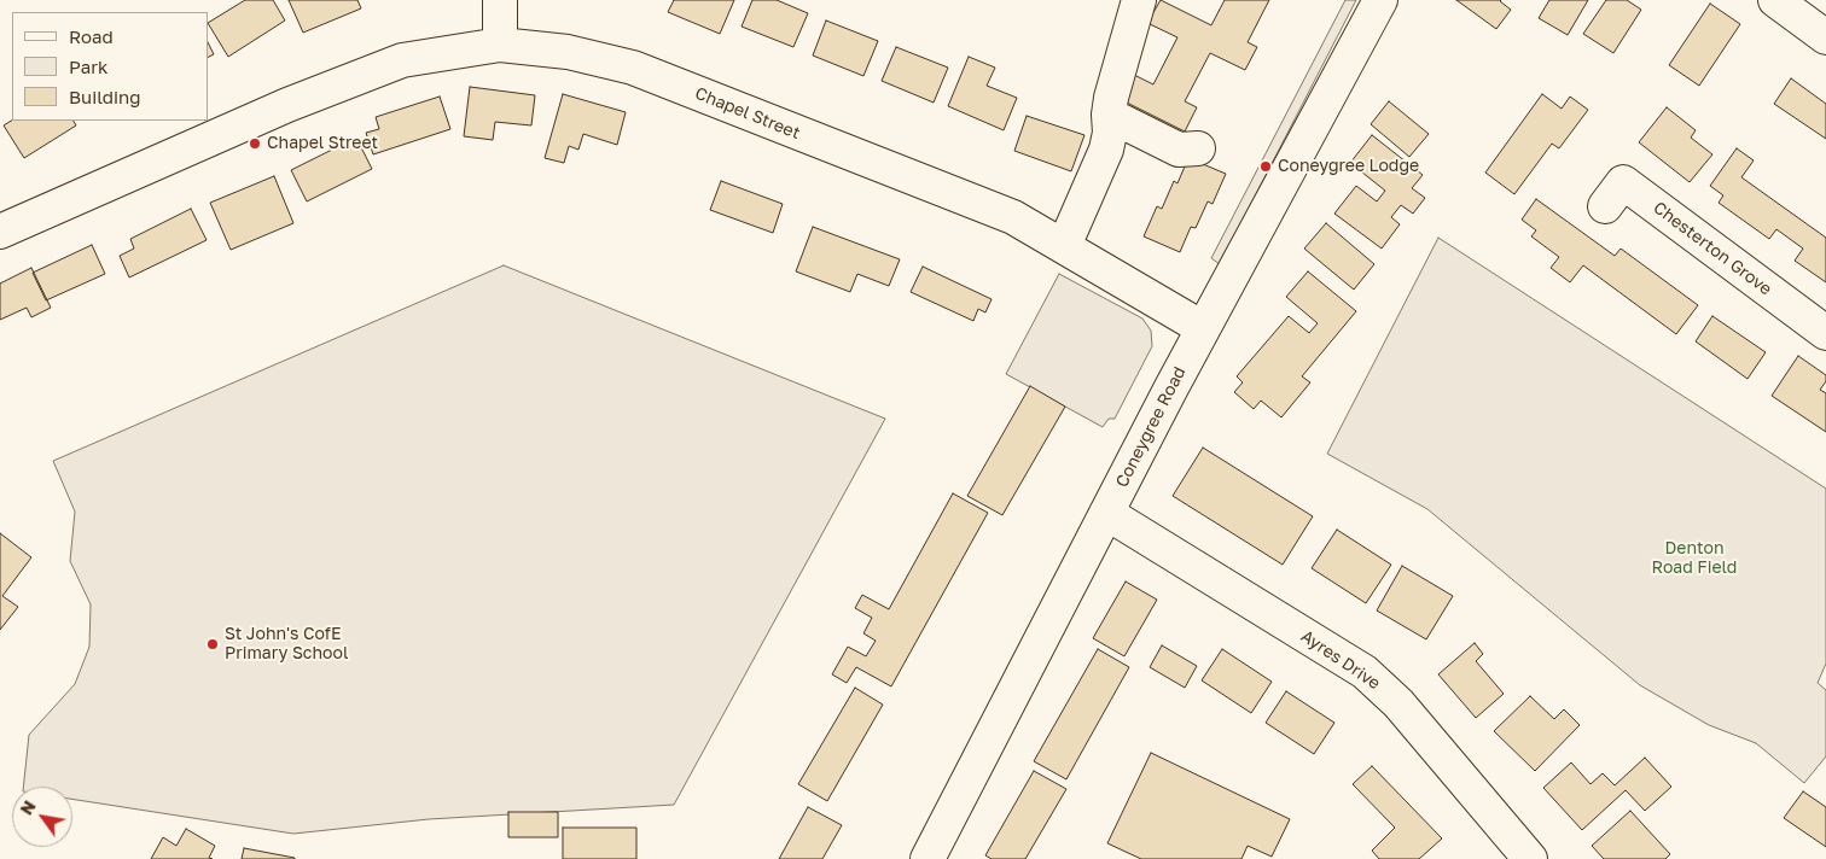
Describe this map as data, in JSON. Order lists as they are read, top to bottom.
{
  "streets": {
    "street": [
      "Chapel Street",
      "Chesterton Grove",
      "Coneygree Road",
      "Ayres Drive"
    ]
  },
  "crossings": [
    ["Chapel Street", "Coneygree Road"],
    ["Coneygree Road", "Ayres Drive"]
  ],
  "parks": ["Denton Road Field"],
  "places": ["Chapel Street", "Coneygree Lodge", "St John's CofE Primary School"],
  "legend": ["Road", "Park", "Building"],
  "north": "top left"
}
